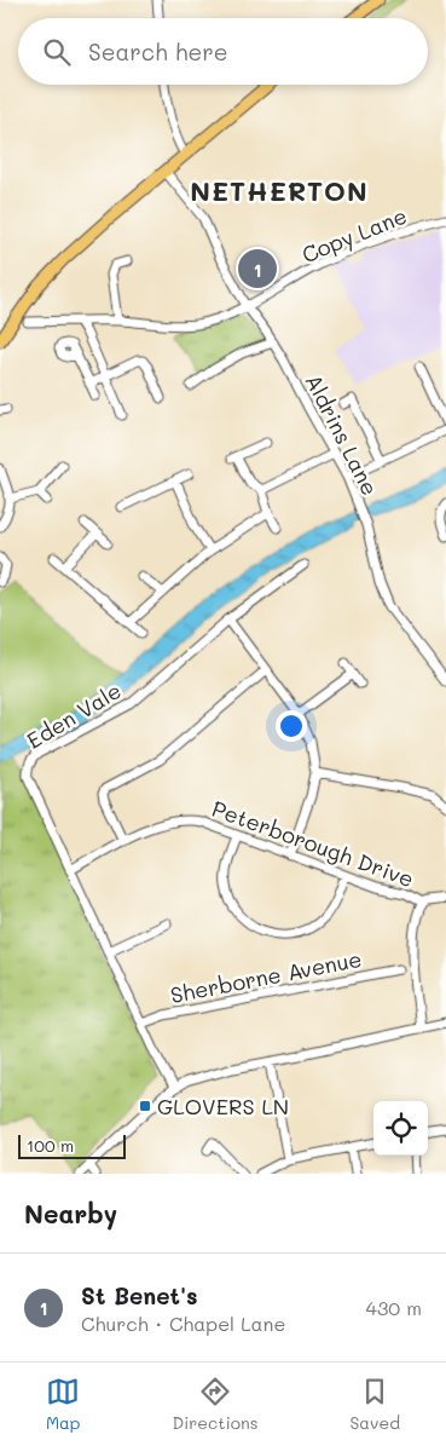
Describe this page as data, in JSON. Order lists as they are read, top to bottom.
{
  "streets": {
    "street": [
      "Copy Lane",
      "Aldrins Lane",
      "Eden Vale",
      "Peterborough Drive",
      "Sherborne Avenue"
    ]
  },
  "crossings": [
    ["Copy Lane", "Aldrins Lane"],
    ["Eden Vale", "Peterborough Drive"],
    ["Eden Vale", "Sherborne Avenue"]
  ],
  "districts": ["NETHERTON"],
  "places": {
    "transit": ["GLOVERS LN"]
  },
  "scale_bar": "100 m",
  "page": {
    "search": "Search here",
    "pins": "1",
    "scale": "100 m",
    "heading": "Nearby",
    "list": [
      {
        "mark": "1",
        "name": "St Benet's",
        "note": "Church · Chapel Lane",
        "value": "430 m"
      }
    ],
    "nav": ["Map", "Directions", "Saved"]
  }
}
